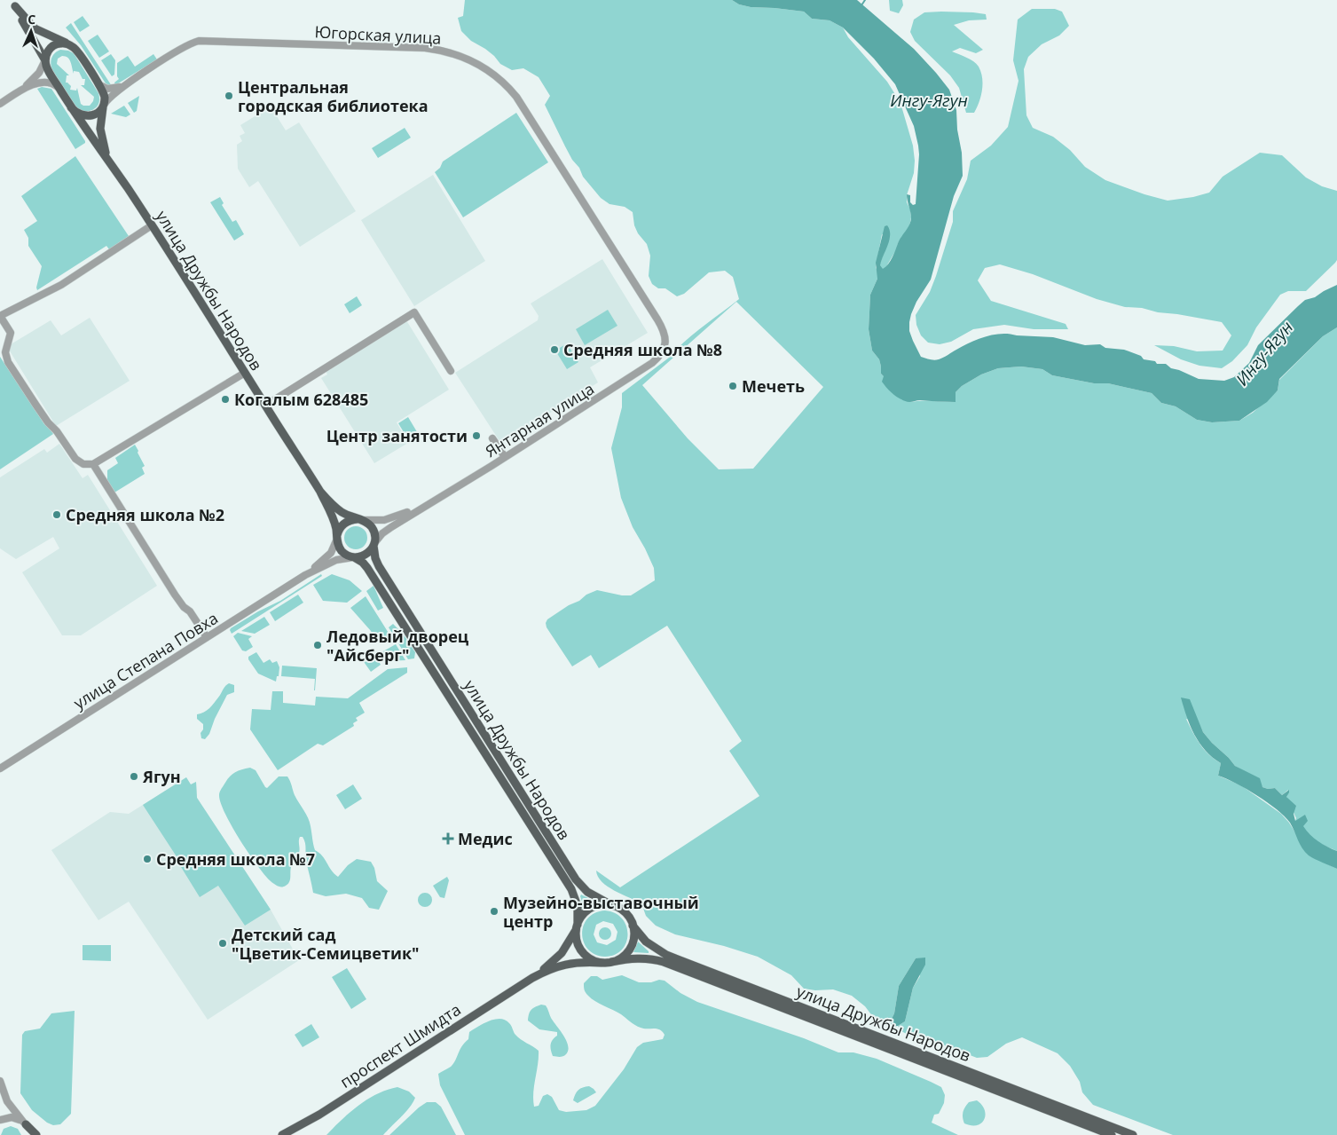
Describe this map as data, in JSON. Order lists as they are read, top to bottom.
{
  "streets": {
    "main road": ["улица Дружбы Народов", "проспект Шмидта"],
    "street": ["Югорская улица", "Янтарная улица", "улица Степана Повха"]
  },
  "crossings": [
    ["Югорская улица", "Янтарная улица"],
    ["улица Дружбы Народов", "проспект Шмидта"]
  ],
  "water": ["Ингу-Ягун"],
  "places": {
    "other": [
      "Центральная городская библиотека",
      "Средняя школа №8",
      "Мечеть",
      "Когалым 628485",
      "Центр занятости",
      "Средняя школа №2",
      "Ледовый дворец \"Айсберг\"",
      "Ягун",
      "Средняя школа №7",
      "Музейно-выставочный центр",
      "Детский сад \"Цветик-Семицветик\""
    ],
    "health": ["Медис"]
  },
  "north": "top"
}
